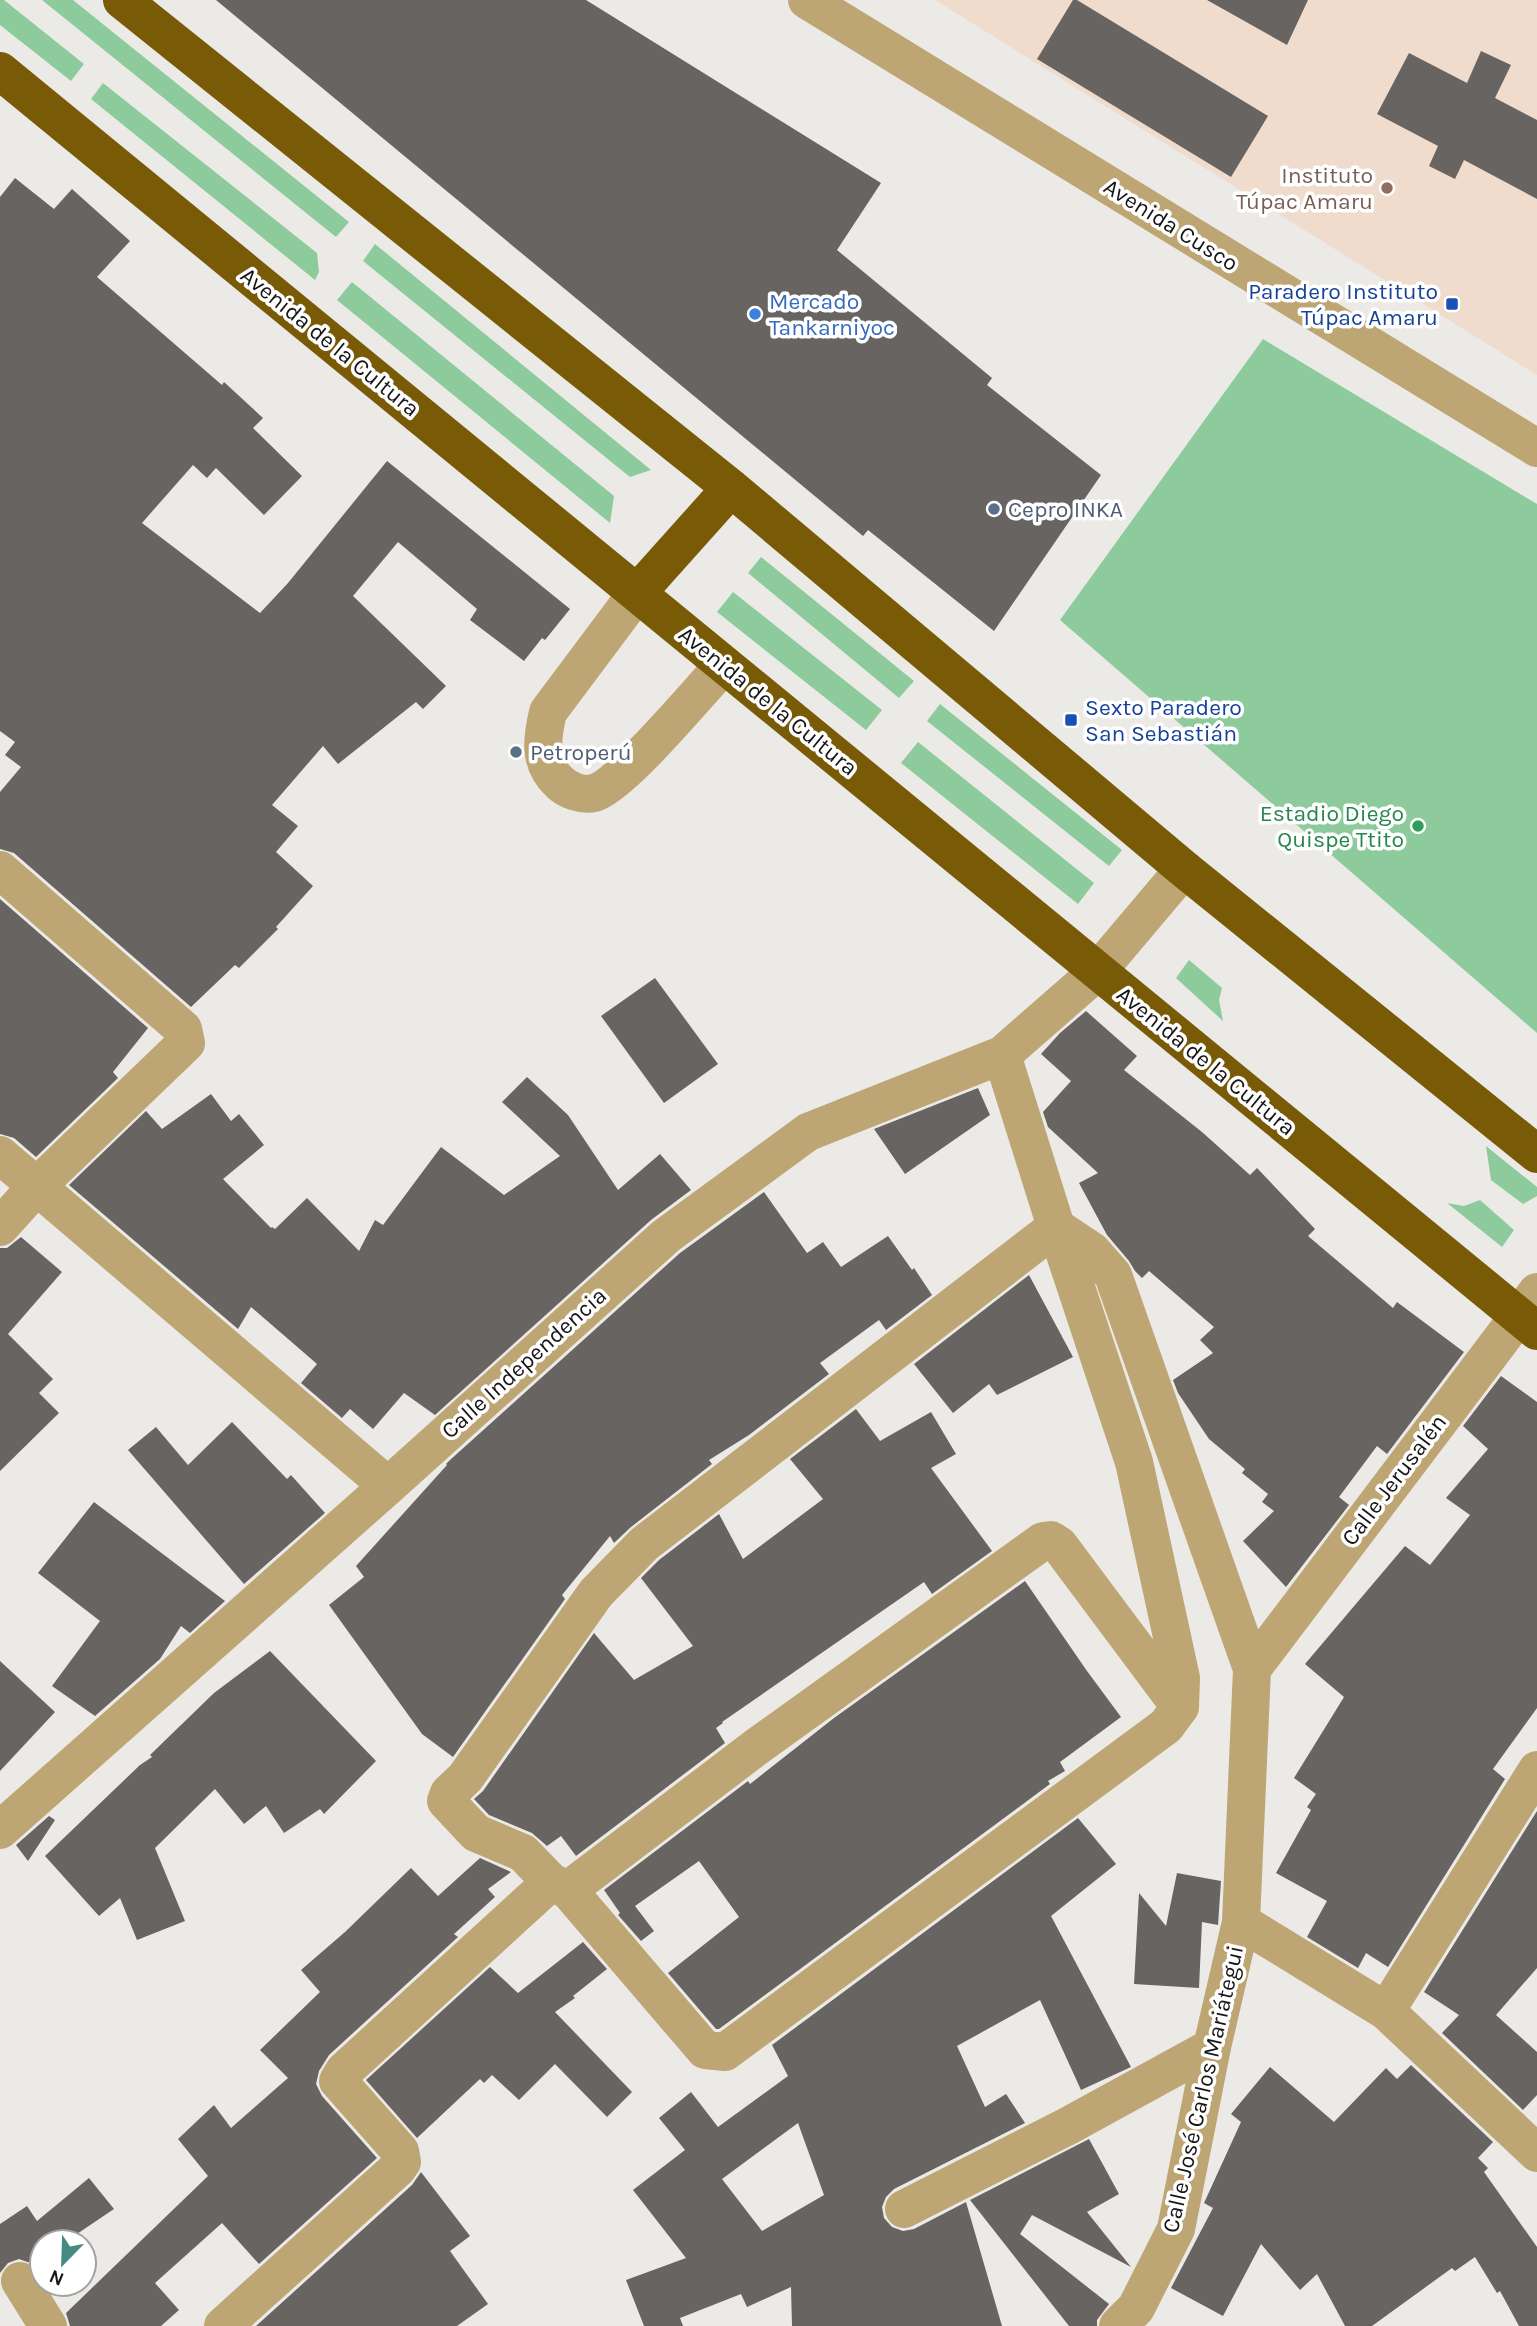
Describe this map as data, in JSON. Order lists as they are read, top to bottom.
{
  "streets": {
    "highway": ["Avenida de la Cultura"],
    "street": [
      "Avenida Cusco",
      "Calle Independencia",
      "Calle Jerusalén",
      "Calle José Carlos Mariátegui"
    ]
  },
  "crossings": [
    ["Avenida de la Cultura", "Calle Independencia"],
    ["Avenida de la Cultura", "Calle Jerusalén"],
    ["Calle Jerusalén", "Calle José Carlos Mariátegui"]
  ],
  "places": {
    "other": [
      "Instituto Túpac Amaru",
      "Mercado Tankarniyoc",
      "Cepro INKA",
      "Petroperú",
      "Estadio Diego Quispe Ttito"
    ],
    "transit": ["Paradero Instituto Túpac Amaru", "Sexto Paradero San Sebastián"]
  },
  "north": "bottom left"
}
